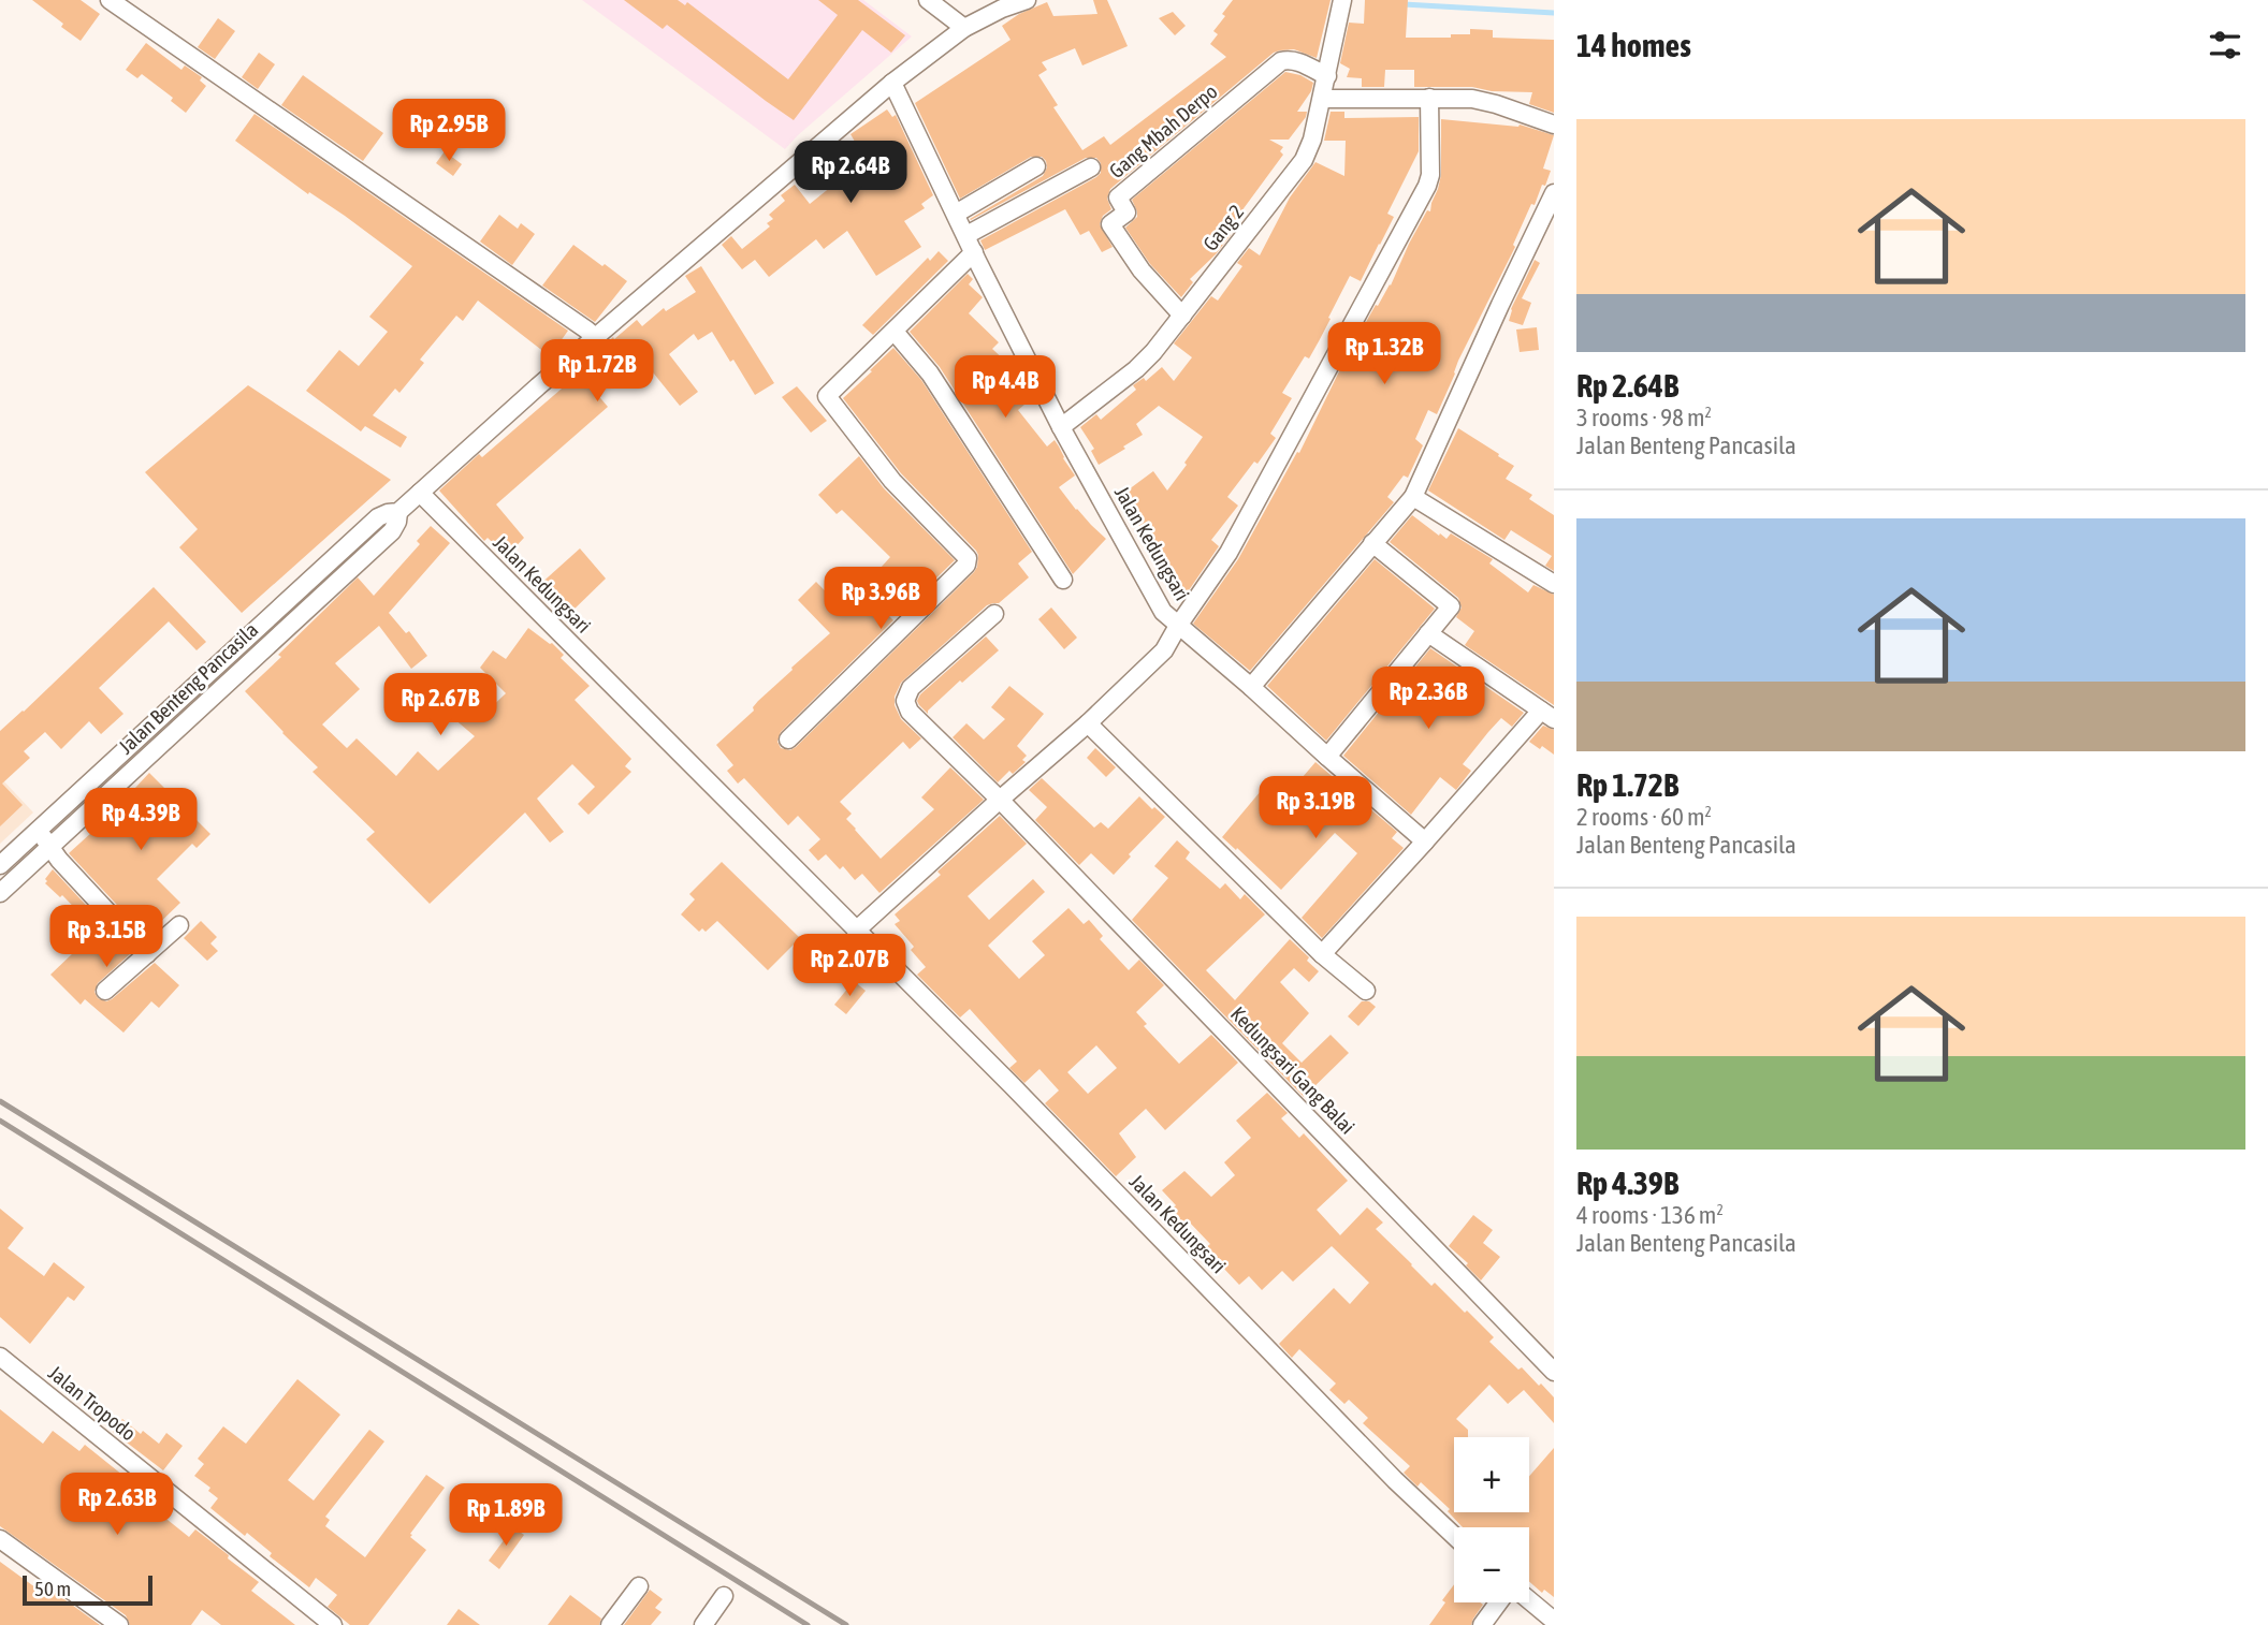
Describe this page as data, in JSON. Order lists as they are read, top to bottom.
{
  "streets": {
    "street": [
      "Gang Mbah Derpo",
      "Gang 2",
      "Jalan Kedungsari",
      "Jalan Benteng Pancasila",
      "Kedungsari Gang Balai",
      "Jalan Tropodo"
    ]
  },
  "crossings": [
    ["Gang Mbah Derpo", "Gang 2"],
    ["Gang 2", "Jalan Kedungsari"],
    ["Jalan Kedungsari", "Jalan Benteng Pancasila"],
    ["Jalan Kedungsari", "Kedungsari Gang Balai"]
  ],
  "scale_bar": "50 m",
  "page": {
    "heading": "14 homes",
    "list": [
      {
        "name": "Rp 2.64B",
        "note": "3 rooms · 98 m² · Jalan Benteng Pancasila"
      },
      {
        "name": "Rp 1.72B",
        "note": "2 rooms · 60 m² · Jalan Benteng Pancasila"
      },
      {
        "name": "Rp 4.39B",
        "note": "4 rooms · 136 m² · Jalan Benteng Pancasila"
      }
    ],
    "price": [
      "Rp 2.95B",
      "Rp 2.64B",
      "Rp 1.32B",
      "Rp 1.72B",
      "Rp 4.4B",
      "Rp 3.96B",
      "Rp 2.36B",
      "Rp 2.67B",
      "Rp 3.19B",
      "Rp 4.39B",
      "Rp 3.15B",
      "Rp 2.07B",
      "Rp 2.63B",
      "Rp 1.89B"
    ],
    "map_buttons": ["+", "−"],
    "scale": "50 m"
  }
}
